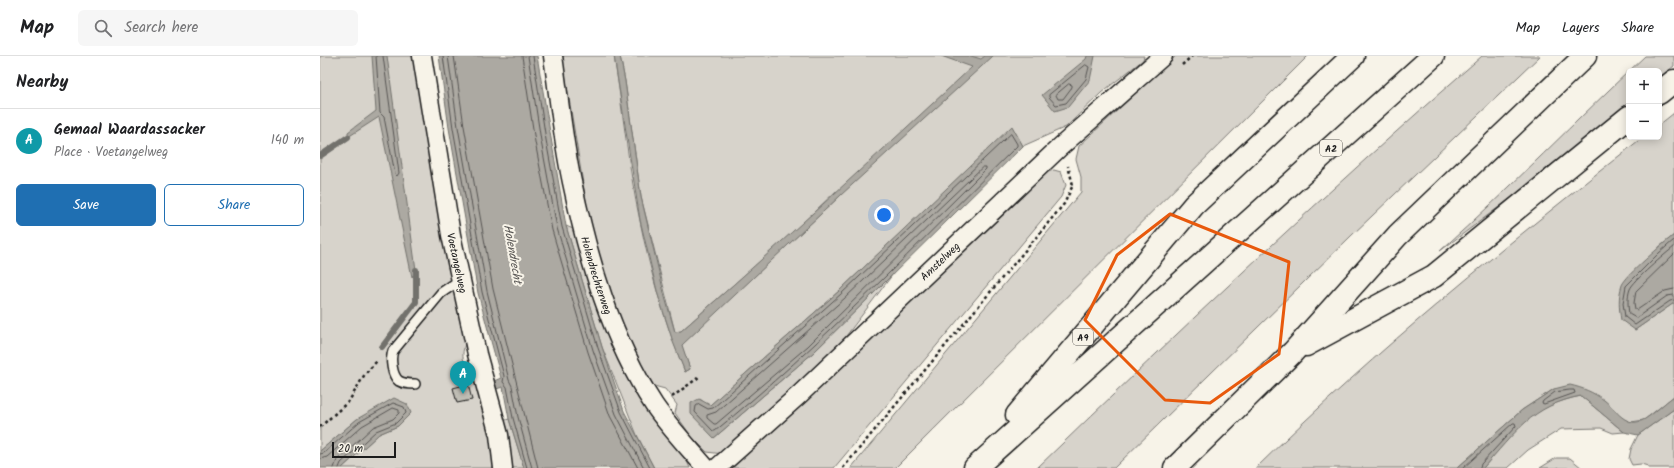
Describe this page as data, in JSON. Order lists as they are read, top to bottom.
{
  "streets": {
    "highway": ["A2", "A9"],
    "street": ["Amstelweg", "Voetangelweg", "Holendrechterweg"]
  },
  "crossings": [
    ["A2", "A9"]
  ],
  "water": ["Holendrecht"],
  "scale_bar": "20 m",
  "page": {
    "header": "Map",
    "search": "Search here",
    "nav": ["Map", "Layers", "Share"],
    "heading": "Nearby",
    "map_buttons": ["+", "−"],
    "list": [
      {
        "mark": "A",
        "name": "Gemaal Waardassacker",
        "note": "Place · Voetangelweg",
        "value": "140 m"
      }
    ],
    "buttons": ["Save", "Share"],
    "pins": "A",
    "scale": "20 m"
  }
}
